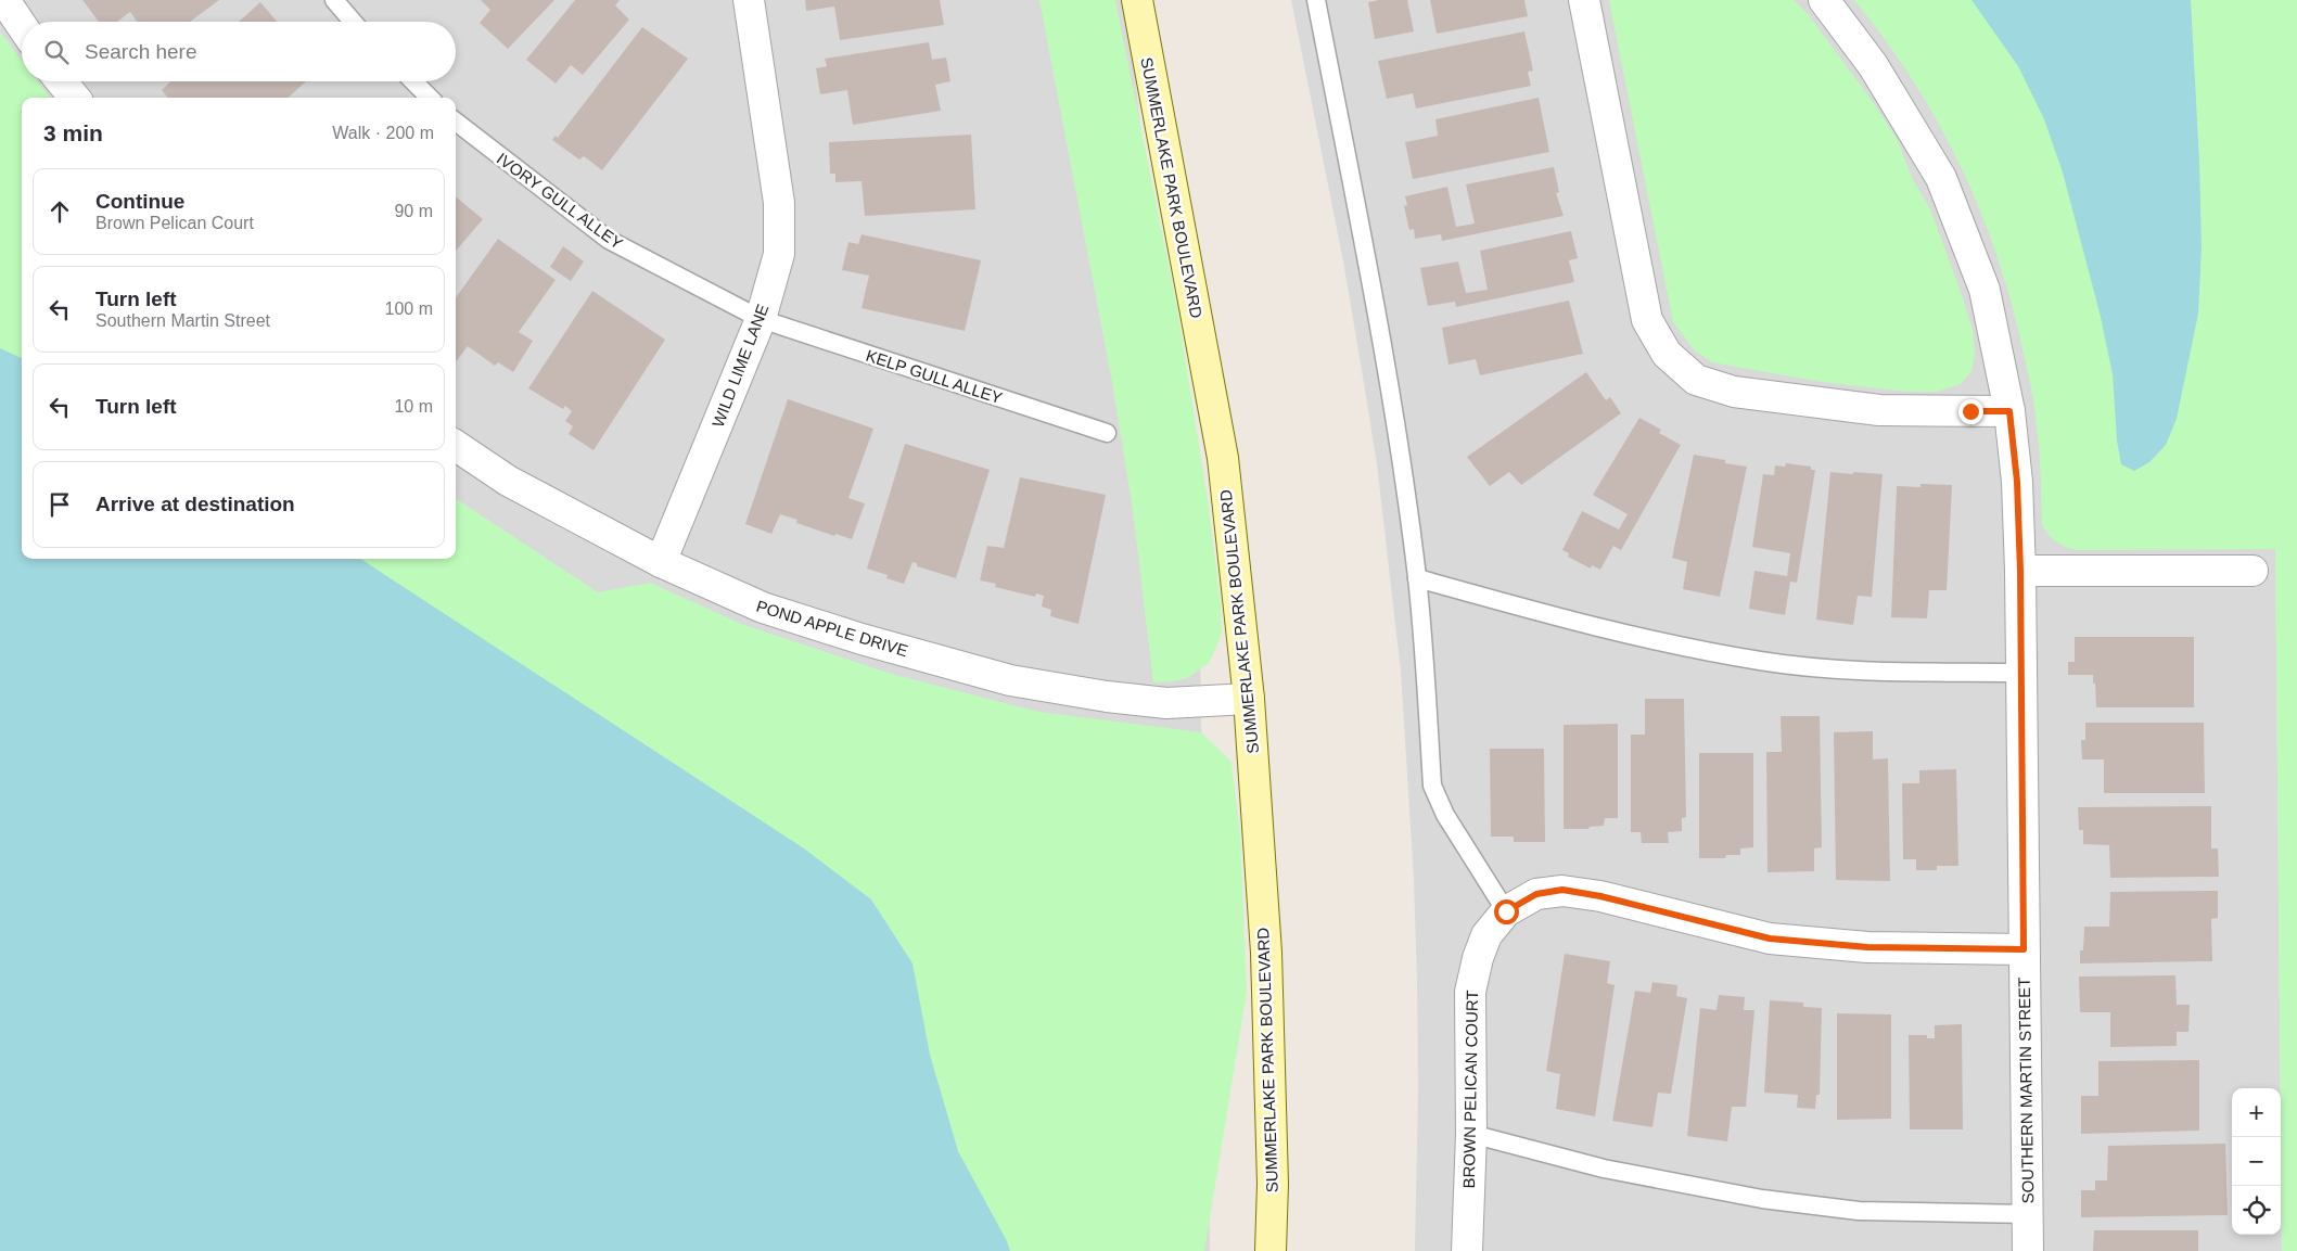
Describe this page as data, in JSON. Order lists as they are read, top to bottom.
{
  "streets": {
    "main road": ["SUMMERLAKE PARK BOULEVARD"],
    "street": [
      "WILD LIME LANE",
      "POND APPLE DRIVE",
      "BROWN PELICAN COURT",
      "SOUTHERN MARTIN STREET"
    ],
    "lane": ["IVORY GULL ALLEY", "KELP GULL ALLEY"]
  },
  "crossings": [
    ["SUMMERLAKE PARK BOULEVARD", "POND APPLE DRIVE"],
    ["IVORY GULL ALLEY", "WILD LIME LANE"],
    ["IVORY GULL ALLEY", "KELP GULL ALLEY"],
    ["WILD LIME LANE", "KELP GULL ALLEY"],
    ["WILD LIME LANE", "POND APPLE DRIVE"],
    ["BROWN PELICAN COURT", "SOUTHERN MARTIN STREET"]
  ],
  "page": {
    "search": "Search here",
    "heading": ["3 min", "Walk · 200 m"],
    "list": [
      ["Continue", "Brown Pelican Court", "90 m"],
      ["Turn left", "Southern Martin Street", "100 m"],
      ["Turn left", "10 m"],
      "Arrive at destination"
    ],
    "map_buttons": ["+", "−"]
  }
}
